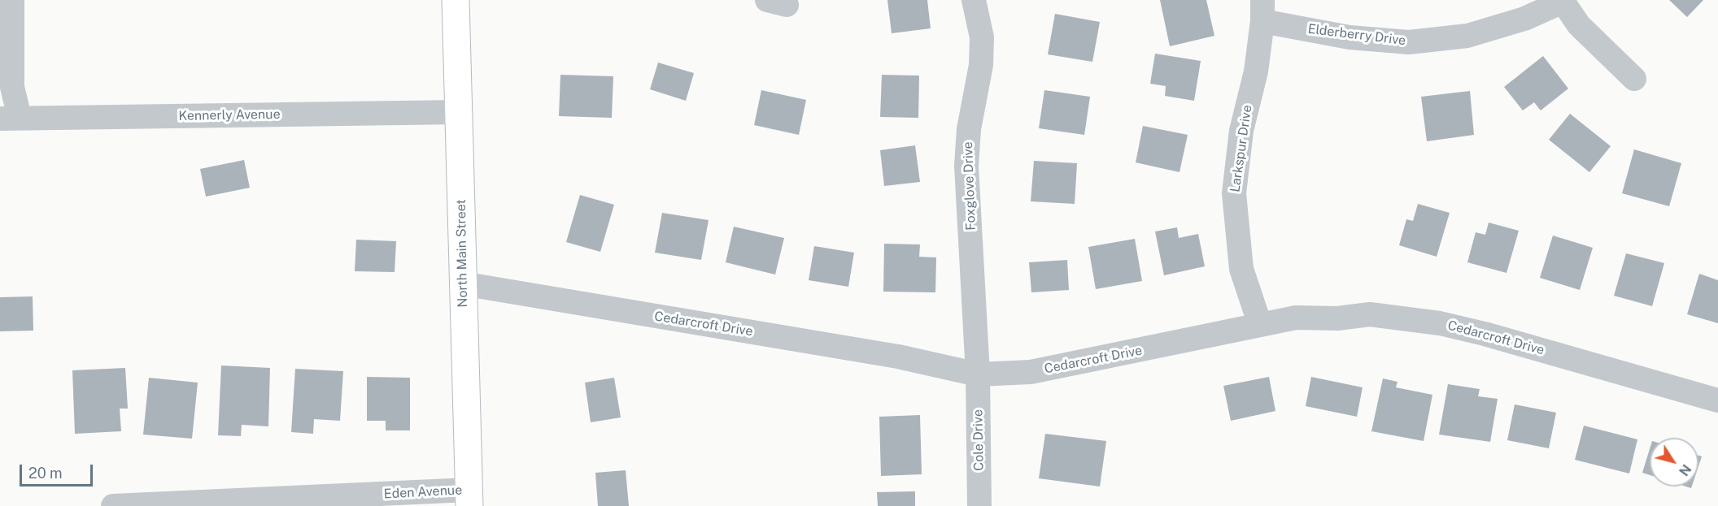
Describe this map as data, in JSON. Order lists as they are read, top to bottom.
{
  "streets": {
    "main road": ["North Main Street"],
    "street": [
      "Elderberry Drive",
      "Kennerly Avenue",
      "Larkspur Drive",
      "Foxglove Drive",
      "Cedarcroft Drive",
      "Cole Drive",
      "Eden Avenue"
    ]
  },
  "crossings": [
    ["Elderberry Drive", "Larkspur Drive"],
    ["Kennerly Avenue", "North Main Street"],
    ["Larkspur Drive", "Cedarcroft Drive"],
    ["Foxglove Drive", "Cedarcroft Drive"],
    ["Foxglove Drive", "Cole Drive"],
    ["North Main Street", "Cedarcroft Drive"],
    ["North Main Street", "Eden Avenue"],
    ["Cedarcroft Drive", "Cole Drive"]
  ],
  "scale_bar": "20 m",
  "north": "bottom right"
}
